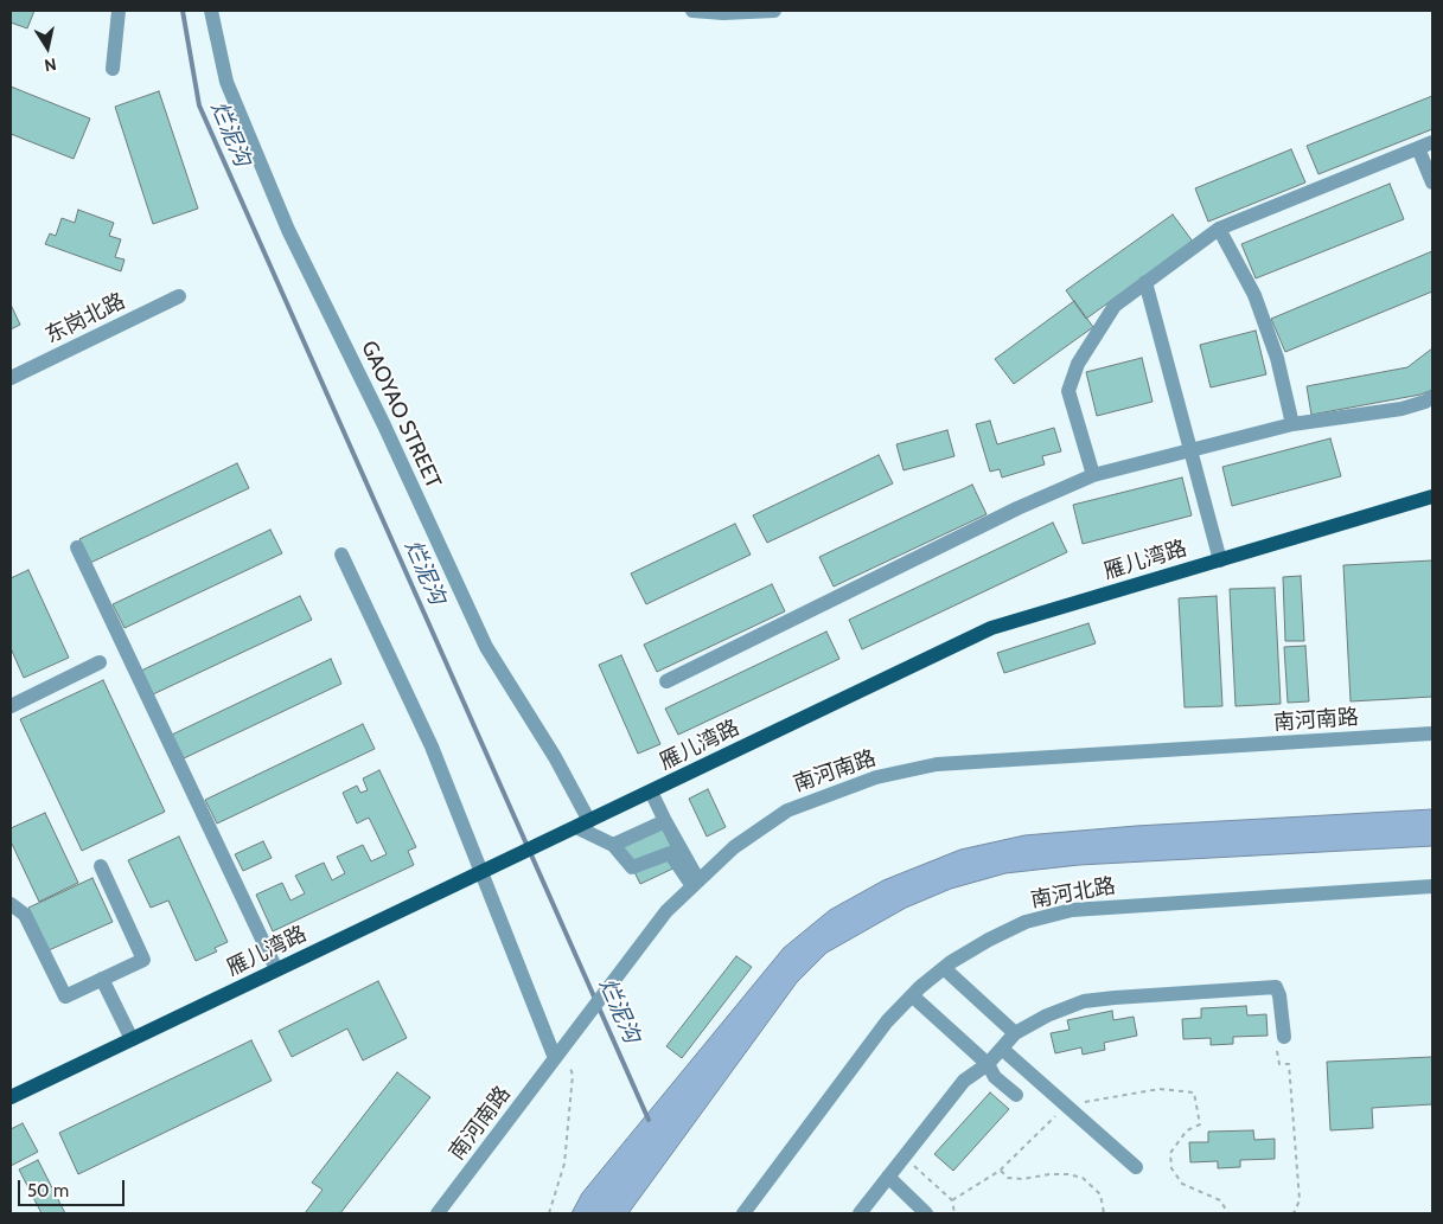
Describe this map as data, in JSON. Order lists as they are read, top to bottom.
{
  "streets": {
    "main road": ["雁儿湾路"],
    "street": [
      "东岗北路",
      "GAOYAO STREET",
      "南河南路",
      "南河北路"
    ]
  },
  "crossings": [
    ["GAOYAO STREET", "雁儿湾路"]
  ],
  "water": ["烂泥沟"],
  "scale_bar": "50 m",
  "north": "bottom"
}
